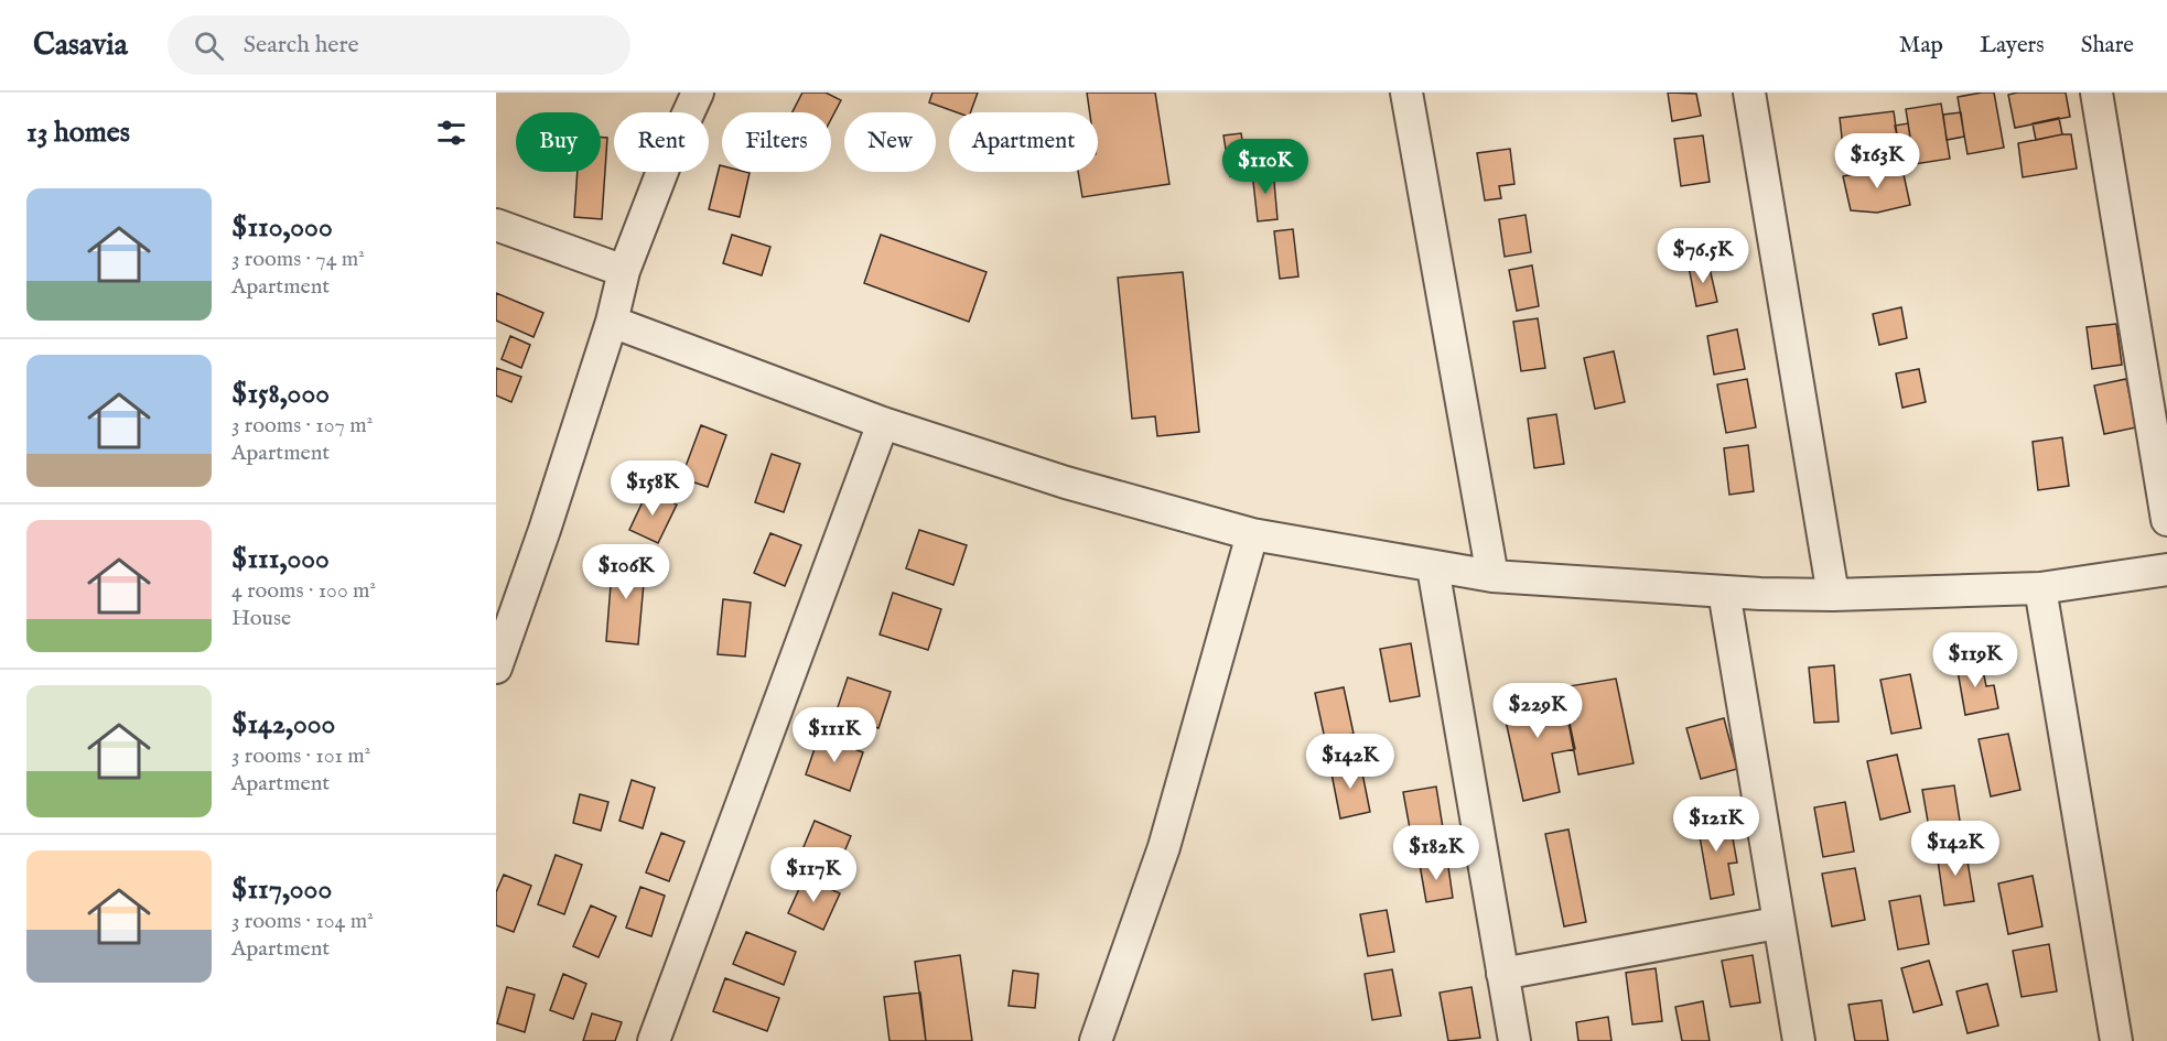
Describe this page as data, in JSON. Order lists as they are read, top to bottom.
{
  "page": {
    "header": "Casavia",
    "search": "Search here",
    "nav": ["Map", "Layers", "Share"],
    "heading": "13 homes",
    "chip": [
      "Buy",
      "Rent",
      "Filters",
      "New",
      "Apartment"
    ],
    "price": [
      "$163K",
      "$110K",
      "$76.5K",
      "$158K",
      "$106K",
      "$119K",
      "$229K",
      "$111K",
      "$142K",
      "$121K",
      "$142K",
      "$182K",
      "$117K"
    ],
    "list": [
      {
        "name": "$110,000",
        "note": "3 rooms · 74 m² · Apartment"
      },
      {
        "name": "$158,000",
        "note": "3 rooms · 107 m² · Apartment"
      },
      {
        "name": "$111,000",
        "note": "4 rooms · 100 m² · House"
      },
      {
        "name": "$142,000",
        "note": "3 rooms · 101 m² · Apartment"
      },
      {
        "name": "$117,000",
        "note": "3 rooms · 104 m² · Apartment"
      }
    ]
  }
}
